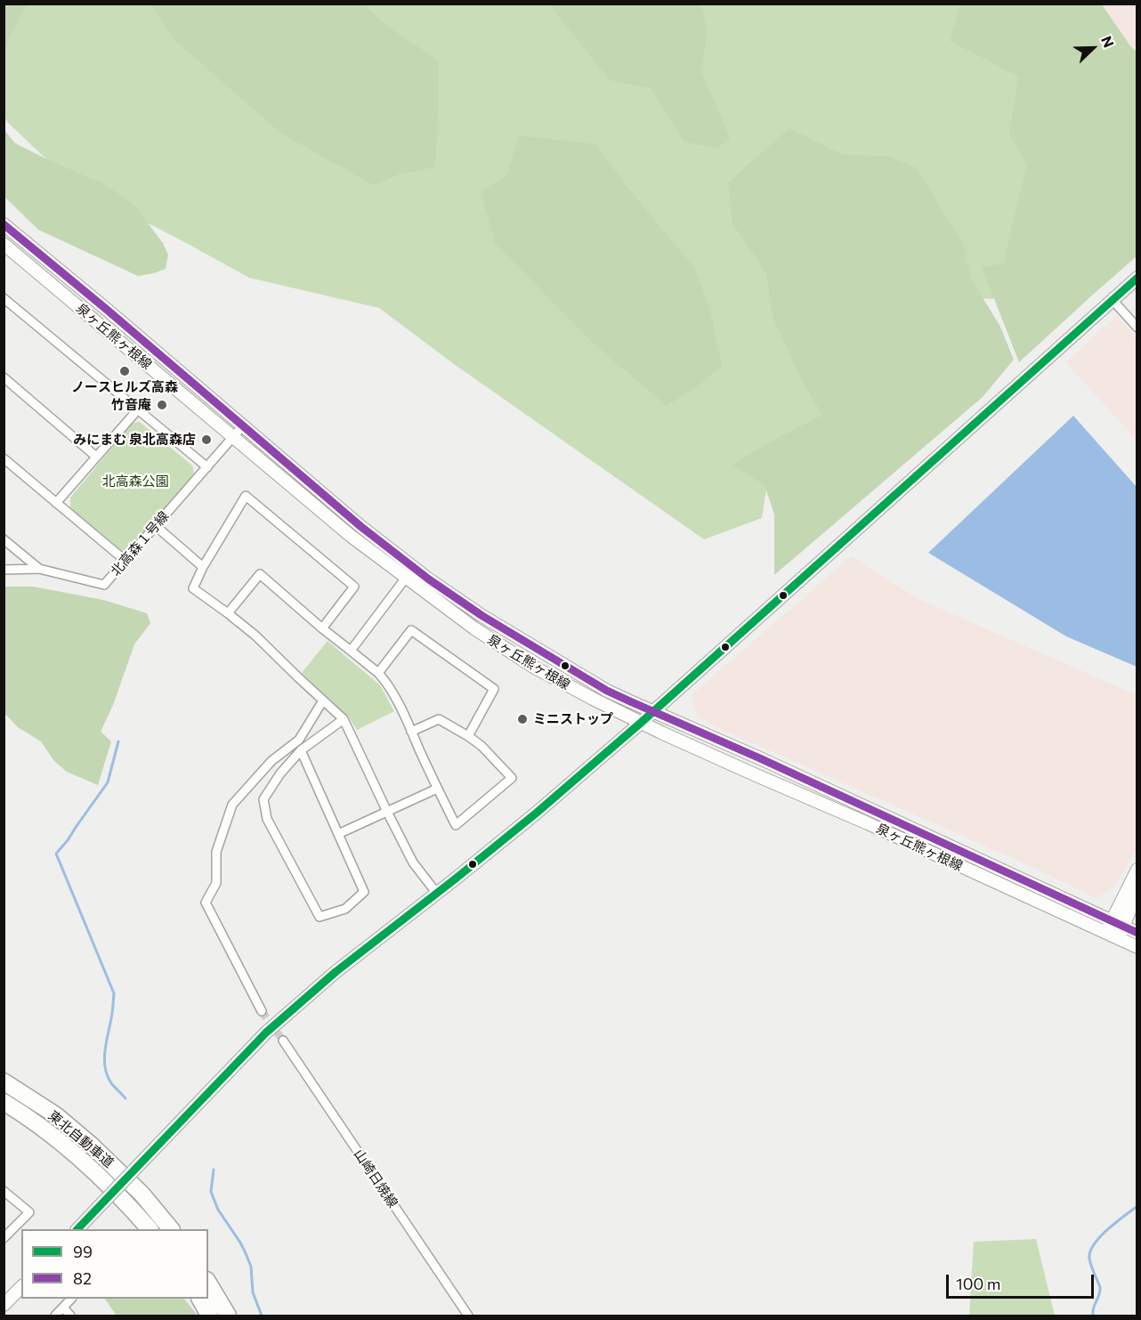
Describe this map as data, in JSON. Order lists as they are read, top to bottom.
{
  "streets": {
    "highway": ["東北自動車道"],
    "main road": ["泉ヶ丘熊ヶ根線"],
    "street": ["北高森１号線", "山崎日焼線"]
  },
  "crossings": [
    ["泉ヶ丘熊ヶ根線", "北高森１号線"]
  ],
  "parks": ["北高森公園"],
  "places": [
    "ノースヒルズ高森",
    "竹音庵",
    "みにまむ 泉北高森店",
    "ミニストップ"
  ],
  "lines": ["transit line 82", "transit line 99"],
  "legend": ["99", "82"],
  "scale_bar": "100 m",
  "north": "top right"
}
